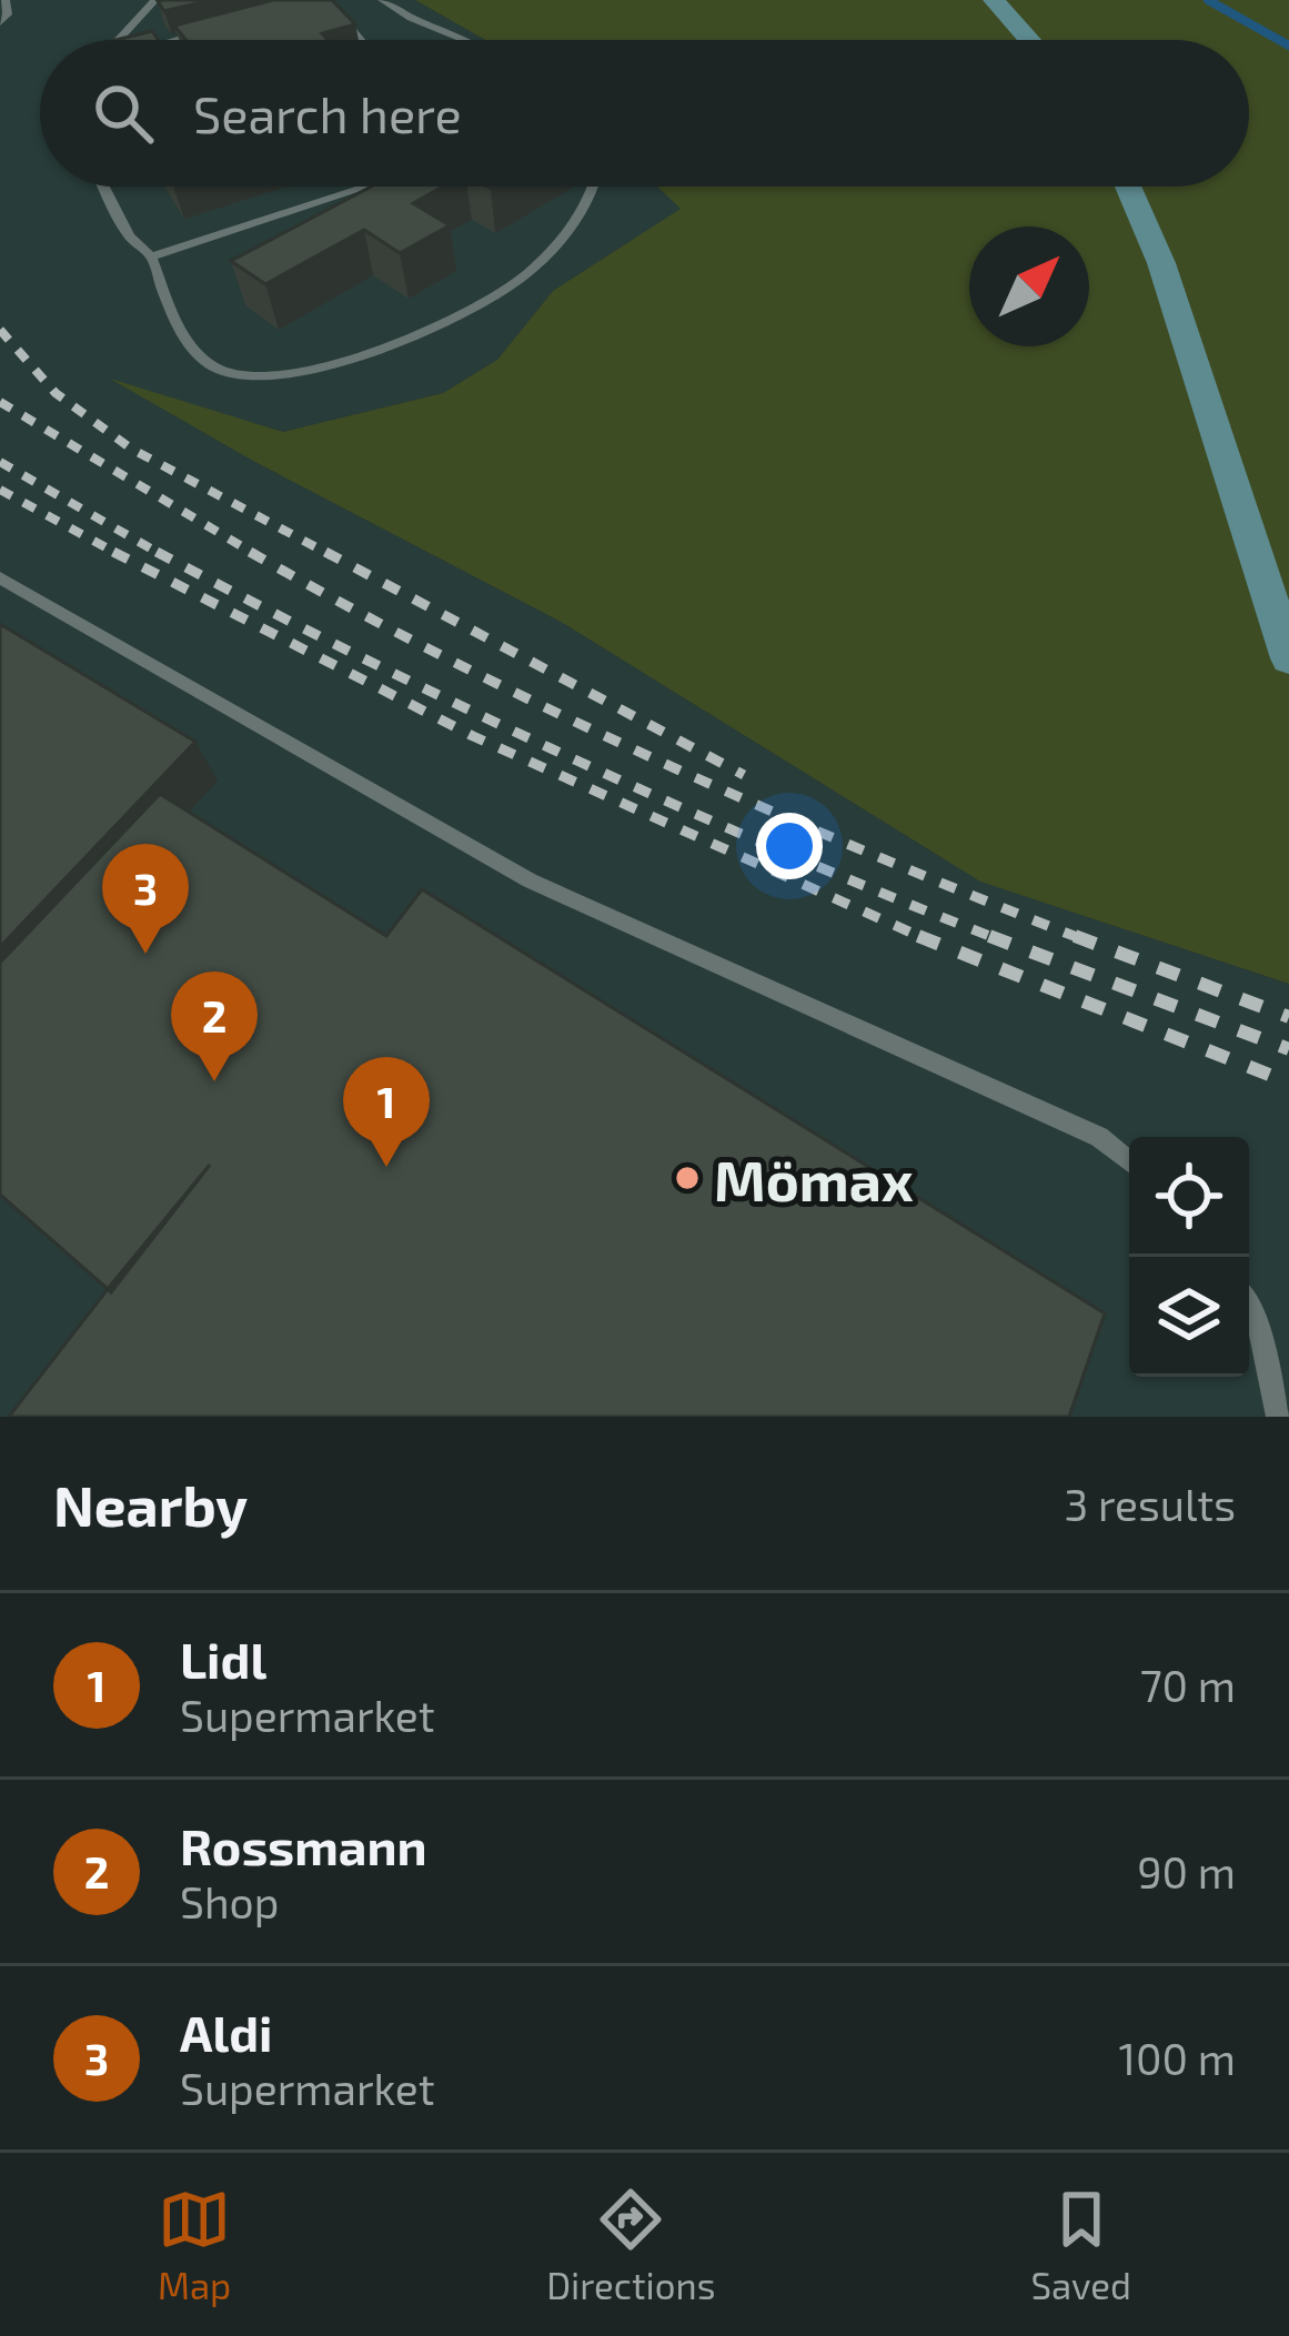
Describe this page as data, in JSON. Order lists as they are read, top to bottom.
{
  "places": ["Mömax"],
  "north": "top right",
  "page": {
    "search": "Search here",
    "pins": ["3", "2", "1"],
    "heading": ["Nearby", "3 results"],
    "list": [
      {
        "mark": "1",
        "name": "Lidl",
        "note": "Supermarket",
        "value": "70 m"
      },
      {
        "mark": "2",
        "name": "Rossmann",
        "note": "Shop",
        "value": "90 m"
      },
      {
        "mark": "3",
        "name": "Aldi",
        "note": "Supermarket",
        "value": "100 m"
      }
    ],
    "nav": ["Map", "Directions", "Saved"]
  }
}
